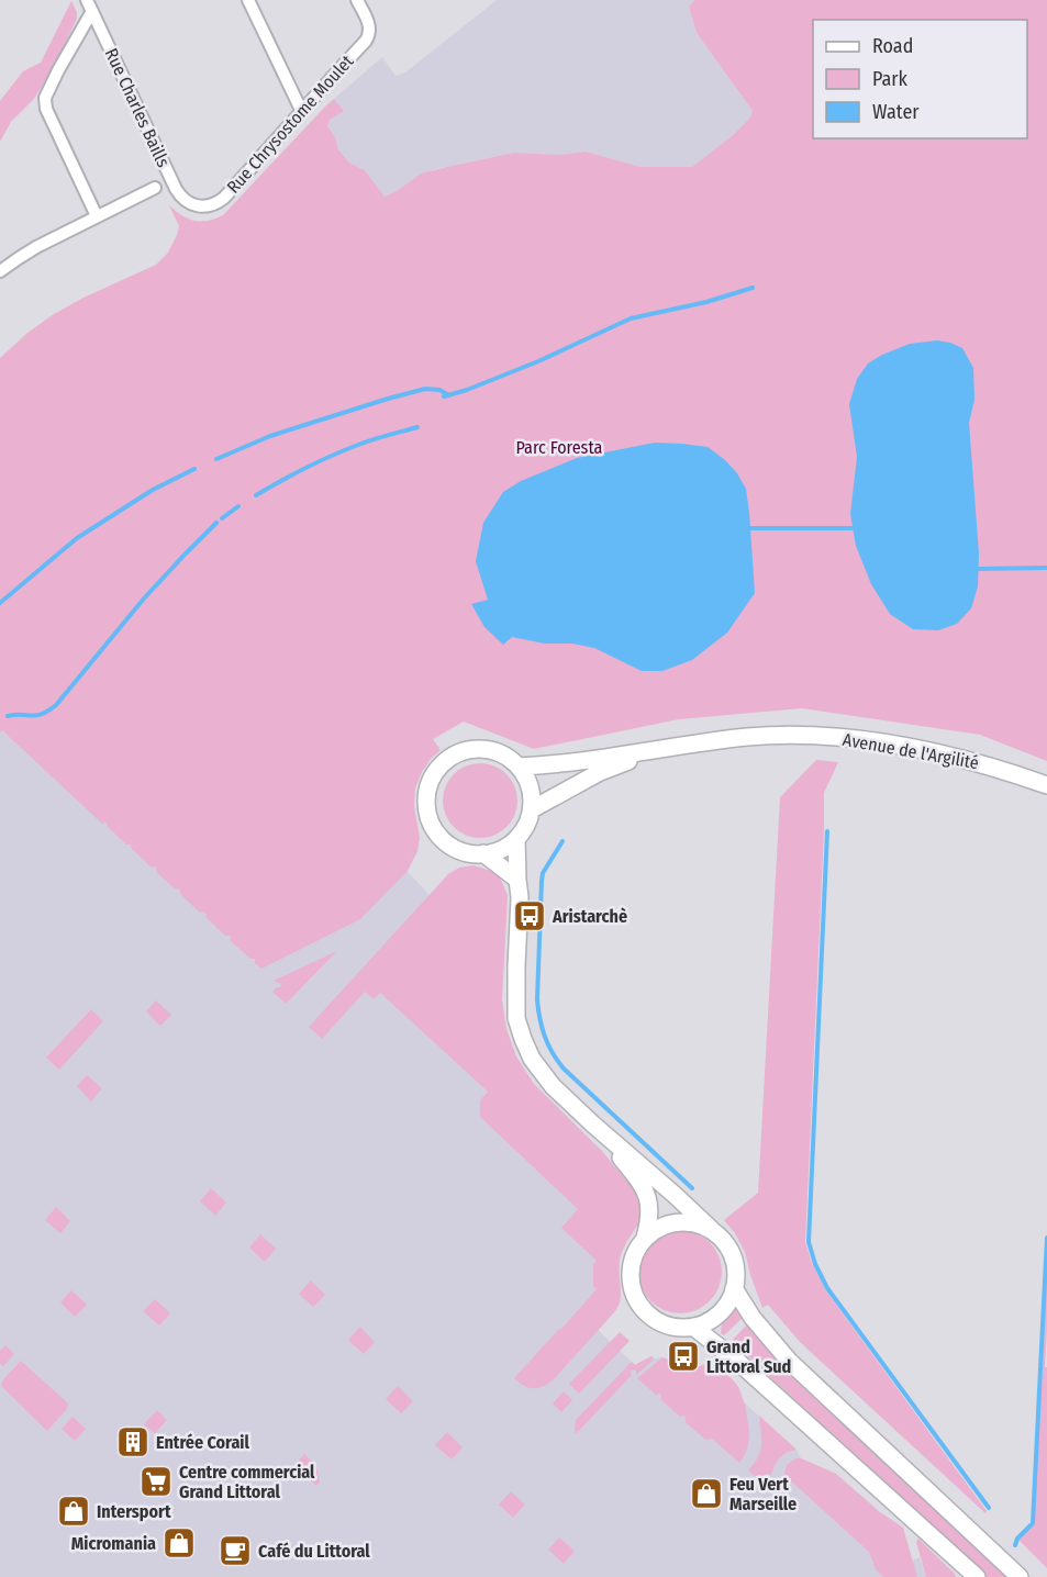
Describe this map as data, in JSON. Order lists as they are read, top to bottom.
{
  "streets": {
    "street": ["Rue Charles Baills", "Rue Chrysostome Moulet", "Avenue de l'Argilité"]
  },
  "crossings": [
    ["Rue Charles Baills", "Rue Chrysostome Moulet"]
  ],
  "parks": ["Parc Foresta"],
  "places": {
    "bus stop": ["Aristarchè", "Grand Littoral Sud"],
    "building": ["Entrée Corail"],
    "supermarket": ["Centre commercial Grand Littoral"],
    "shop": ["Feu Vert Marseille", "Intersport", "Micromania"],
    "cafe": ["Café du Littoral"]
  },
  "legend": ["Road", "Park", "Water"]
}
